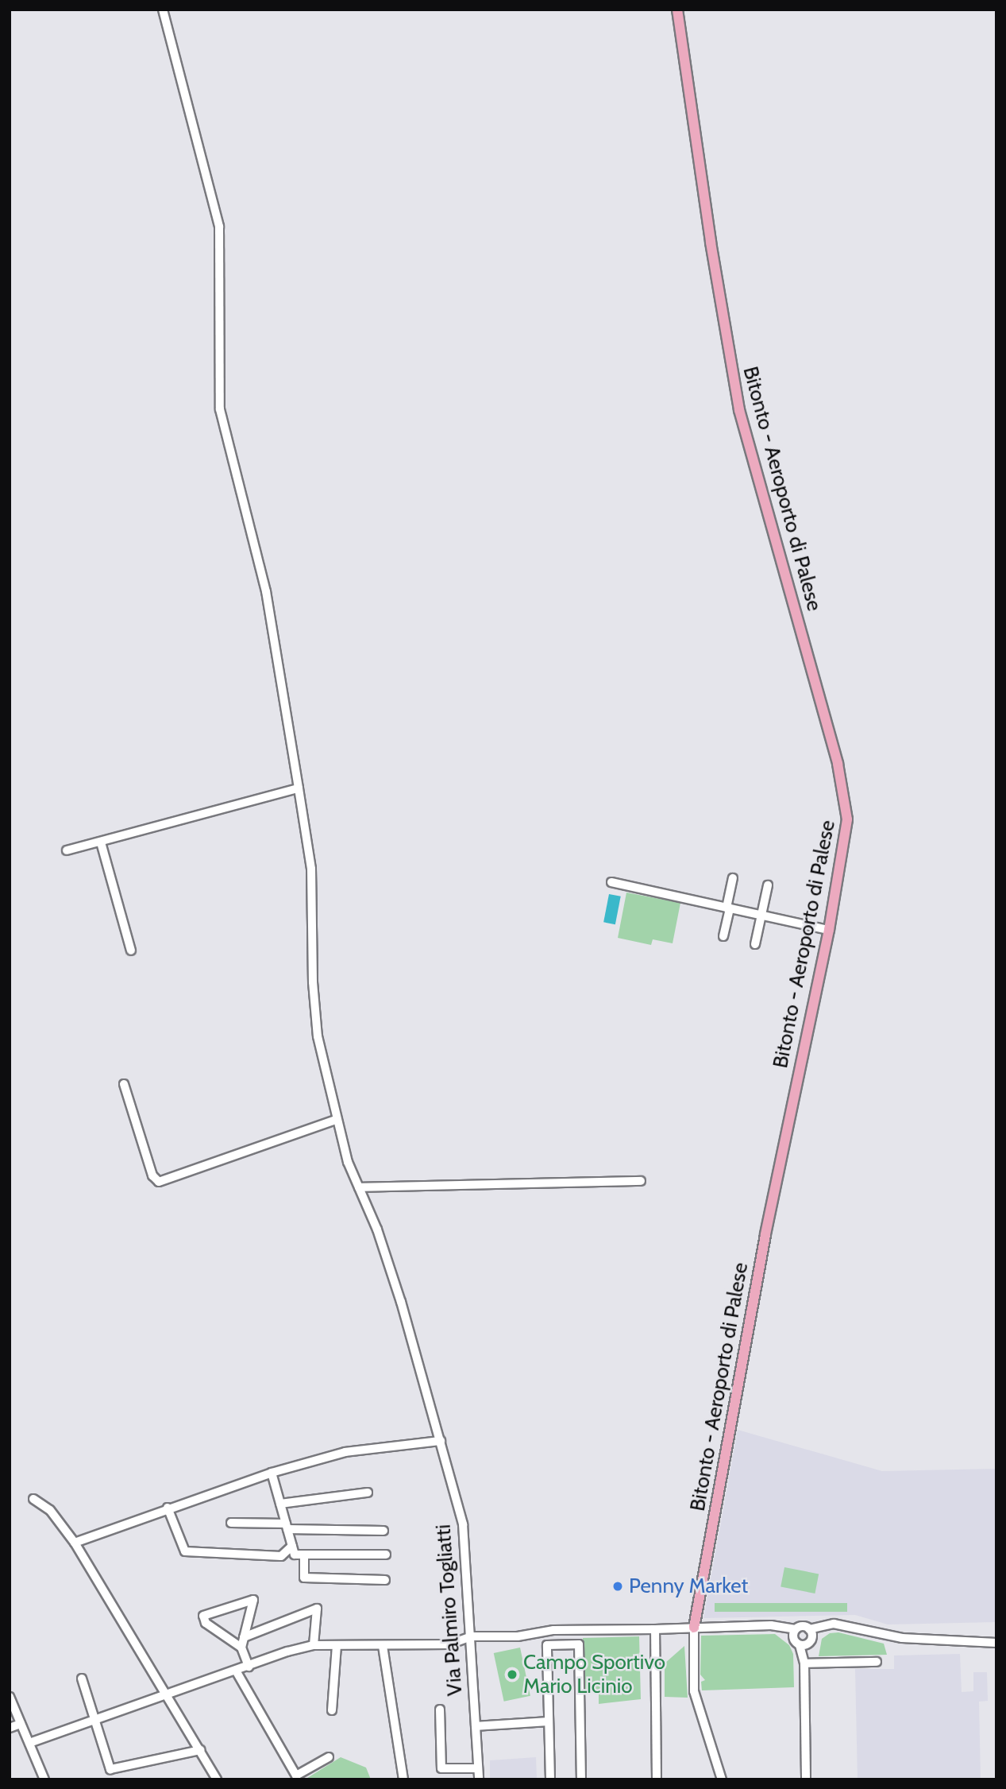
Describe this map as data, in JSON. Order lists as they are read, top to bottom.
{
  "streets": {
    "main road": ["Bitonto - Aeroporto di Palese"],
    "street": ["Via Palmiro Togliatti"]
  },
  "places": ["Penny Market", "Campo Sportivo Mario Licinio"]
}
